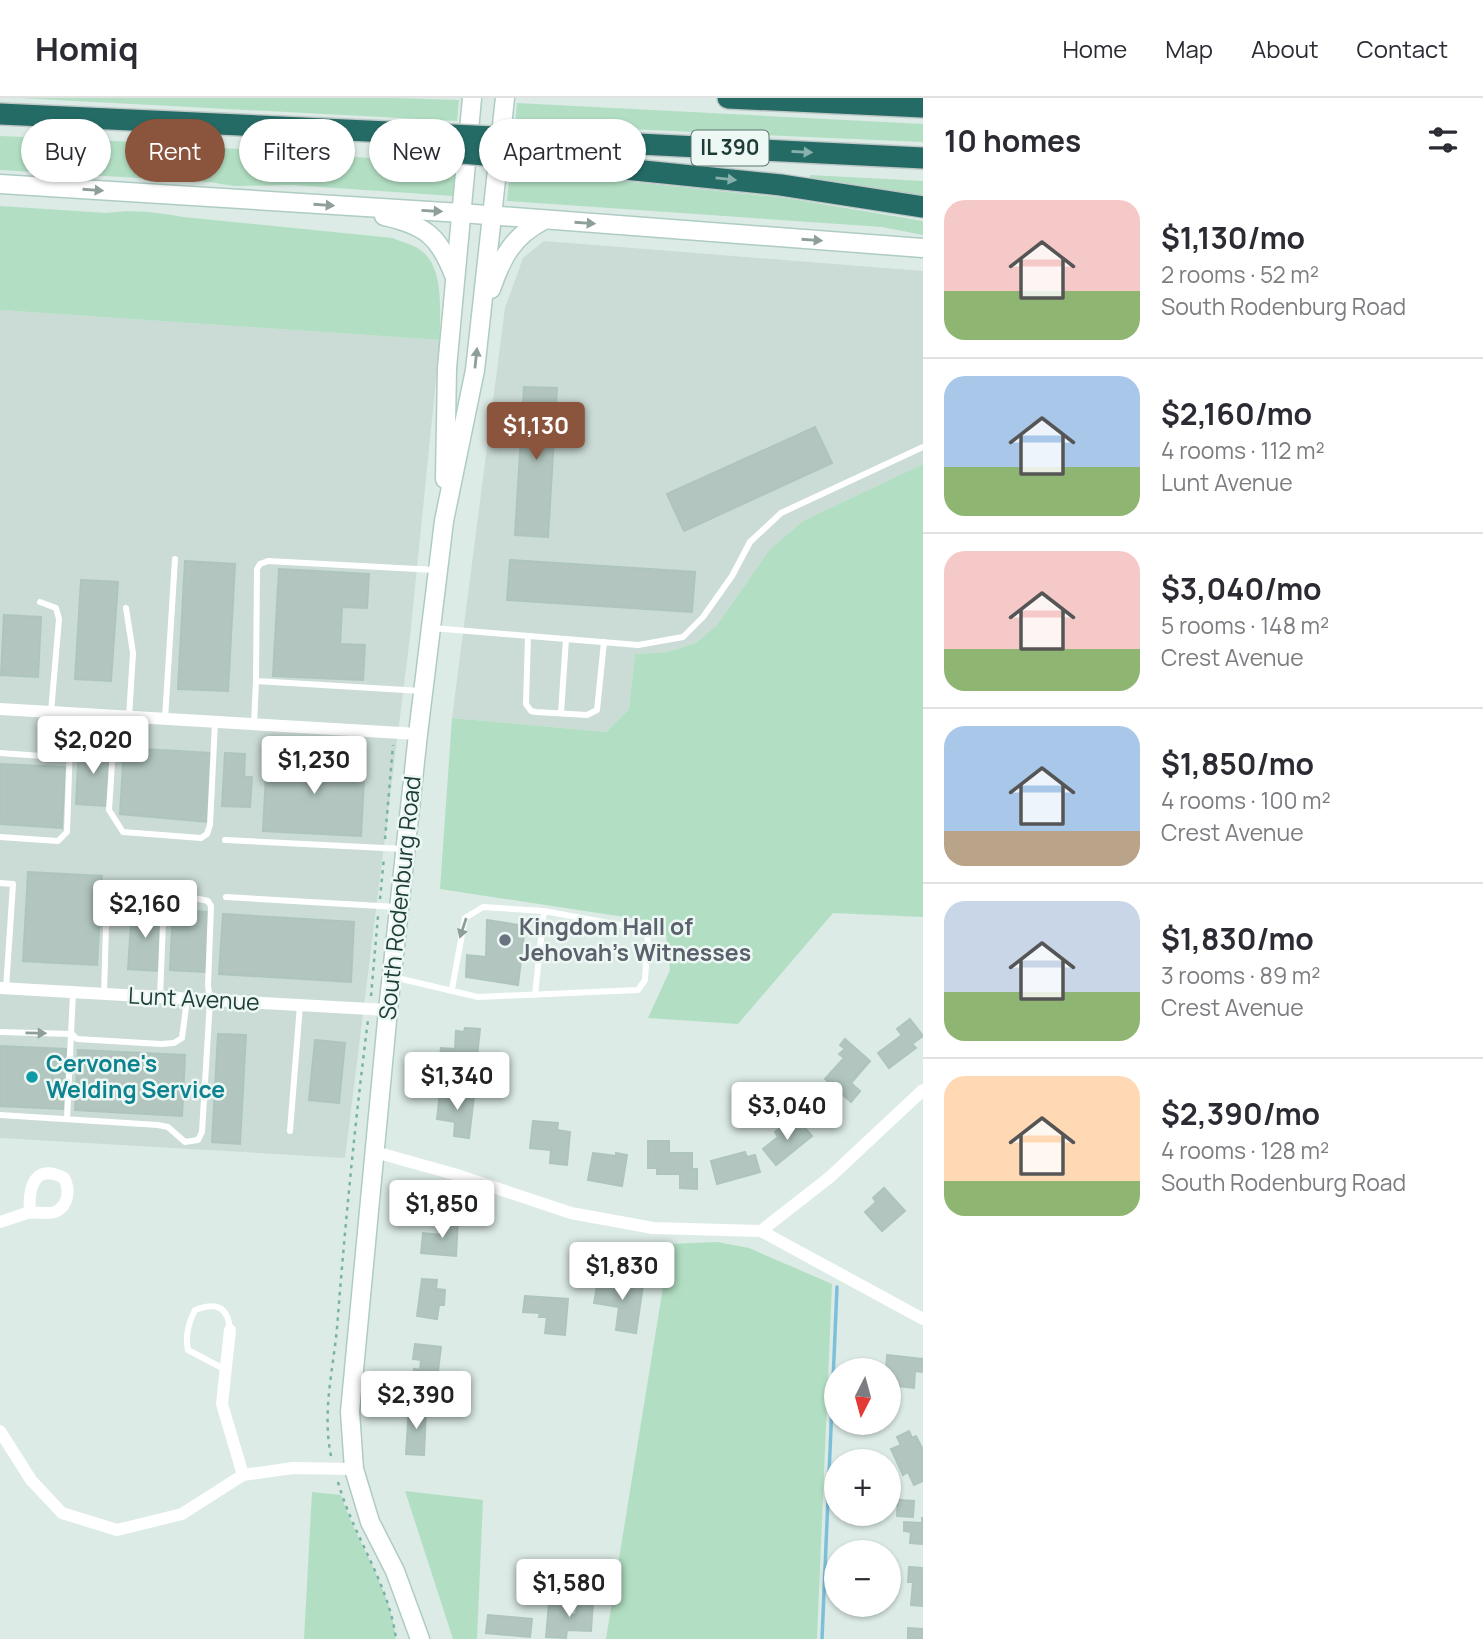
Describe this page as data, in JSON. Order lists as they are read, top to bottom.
{
  "streets": {
    "highway": ["IL 390"],
    "street": ["South Rodenburg Road", "Lunt Avenue"]
  },
  "crossings": [
    ["South Rodenburg Road", "Lunt Avenue"]
  ],
  "places": ["Kingdom Hall of Jehovah's Witnesses", "Cervone's Welding Service"],
  "north": "bottom",
  "page": {
    "header": "Homiq",
    "nav": [
      "Home",
      "Map",
      "About",
      "Contact"
    ],
    "heading": "10 homes",
    "chip": [
      "Buy",
      "Rent",
      "Filters",
      "New",
      "Apartment"
    ],
    "list": [
      {
        "name": "$1,130/mo",
        "note": "2 rooms · 52 m² · South Rodenburg Road"
      },
      {
        "name": "$2,160/mo",
        "note": "4 rooms · 112 m² · Lunt Avenue"
      },
      {
        "name": "$3,040/mo",
        "note": "5 rooms · 148 m² · Crest Avenue"
      },
      {
        "name": "$1,850/mo",
        "note": "4 rooms · 100 m² · Crest Avenue"
      },
      {
        "name": "$1,830/mo",
        "note": "3 rooms · 89 m² · Crest Avenue"
      },
      {
        "name": "$2,390/mo",
        "note": "4 rooms · 128 m² · South Rodenburg Road"
      }
    ],
    "price": [
      "$1,130",
      "$2,020",
      "$1,230",
      "$2,160",
      "$1,340",
      "$3,040",
      "$1,850",
      "$1,830",
      "$2,390",
      "$1,580"
    ],
    "map_buttons": ["+", "−"]
  }
}
